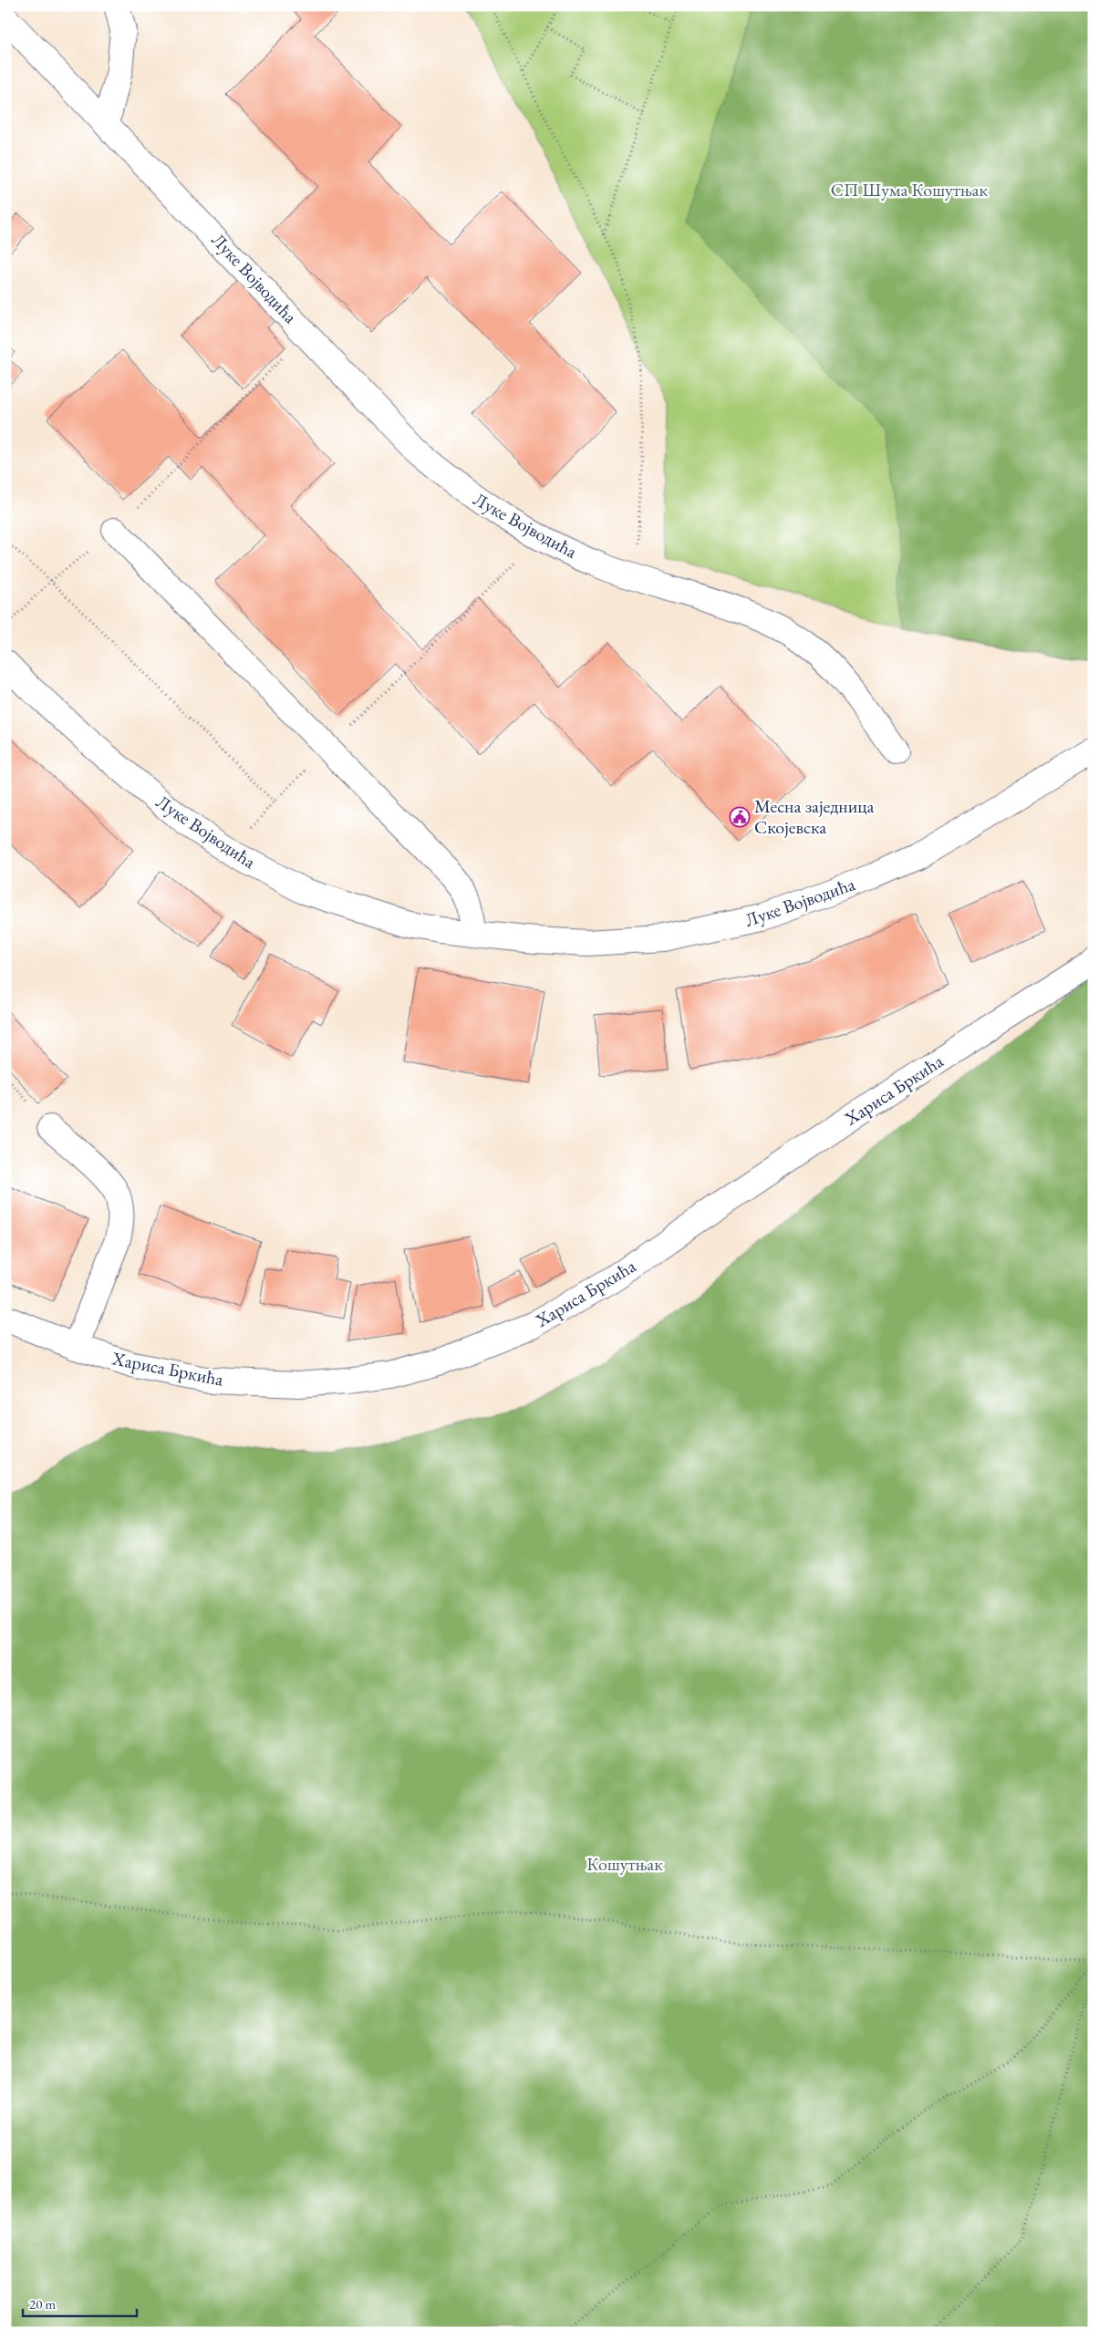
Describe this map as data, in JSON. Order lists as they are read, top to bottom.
{
  "streets": {
    "street": ["Луке Војводића", "Хариса Бркића"]
  },
  "parks": ["СП Шума Кошутњак", "Кошутњак"],
  "places": {
    "public building": ["Месна заједница Скојевска"]
  },
  "scale_bar": "20 m"
}
